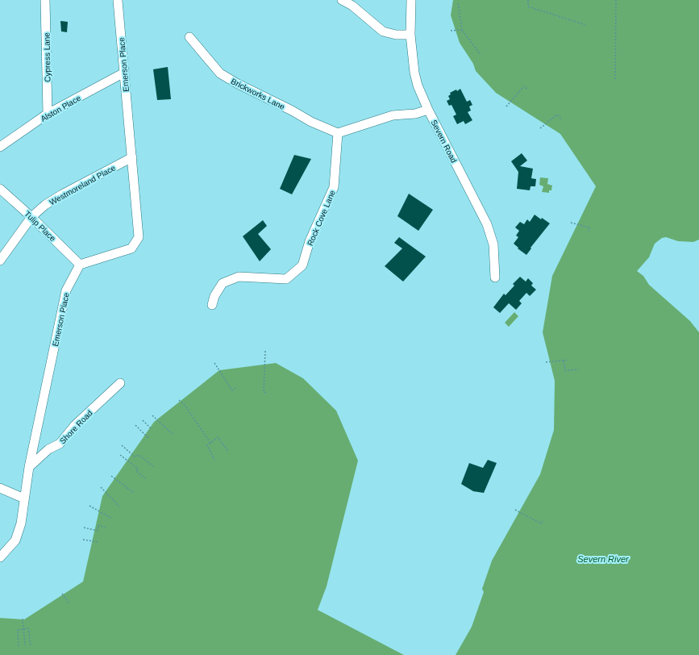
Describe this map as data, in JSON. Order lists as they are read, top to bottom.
{
  "streets": {
    "street": [
      "Cypress Lane",
      "Emerson Place",
      "Brickworks Lane",
      "Alston Place",
      "Severn Road",
      "Westmoreland Place",
      "Rock Cove Lane",
      "Tulip Place",
      "Shore Road"
    ]
  },
  "crossings": [
    ["Cypress Lane", "Alston Place"],
    ["Emerson Place", "Alston Place"],
    ["Emerson Place", "Westmoreland Place"],
    ["Emerson Place", "Tulip Place"],
    ["Emerson Place", "Shore Road"],
    ["Brickworks Lane", "Rock Cove Lane"],
    ["Westmoreland Place", "Tulip Place"]
  ],
  "water": ["Severn River"]
}
